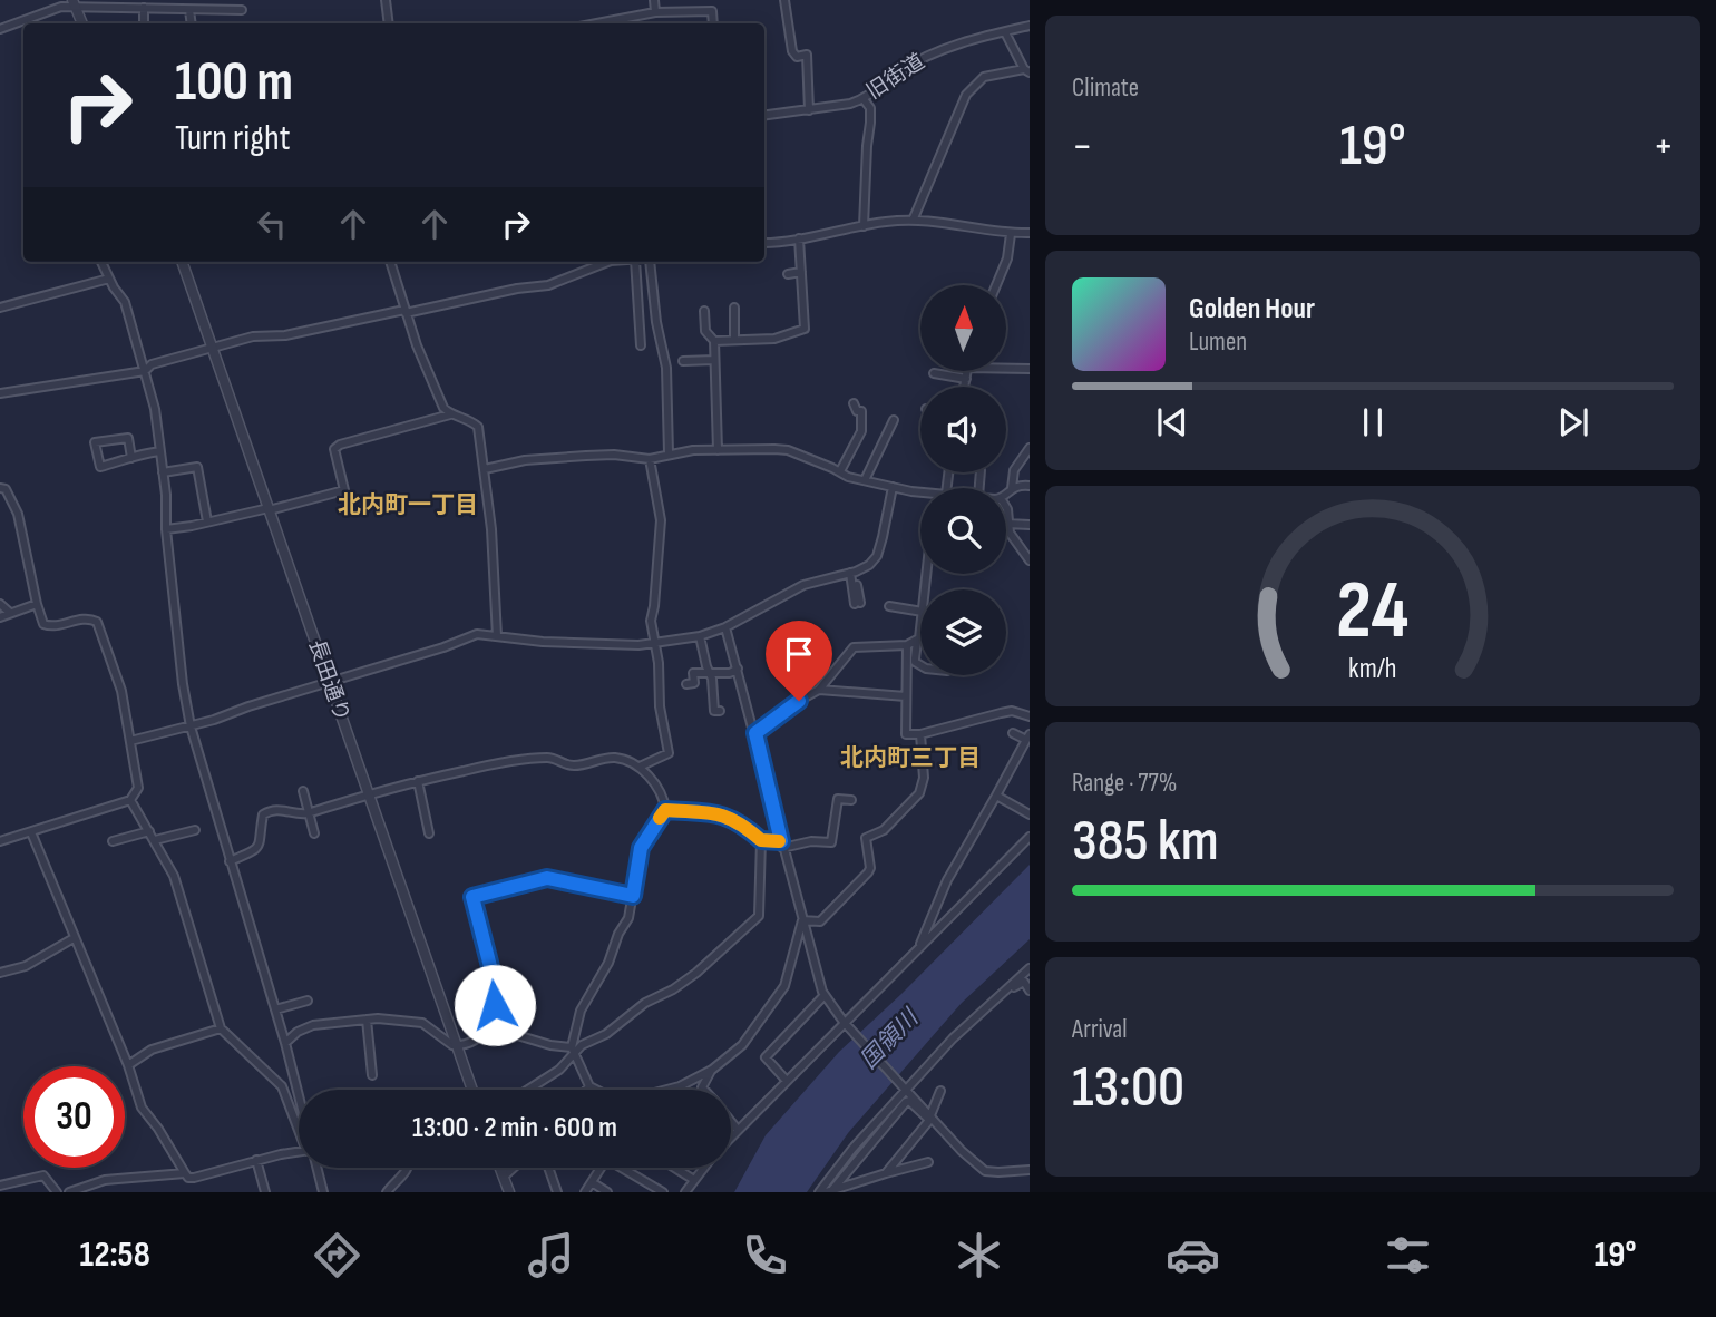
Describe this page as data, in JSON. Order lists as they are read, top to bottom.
{
  "streets": {
    "street": ["旧街道", "長田通り"]
  },
  "districts": ["北内町一丁目", "北内町三丁目"],
  "water": ["国領川"],
  "north": "top",
  "page": {
    "tile": [
      "Climate",
      ["Range · 77%", "385 km"],
      ["Arrival", "13:00"]
    ],
    "turn": ["100 m", "Turn right"],
    "heat": ["−", "19°", "+"],
    "song": ["Golden Hour", "Lumen"],
    "limit": "30",
    "trip": "13:00 · 2 min · 600 m",
    "tabs": ["12:58", "19°"],
    "gauge": ["24", "km/h"]
  }
}
